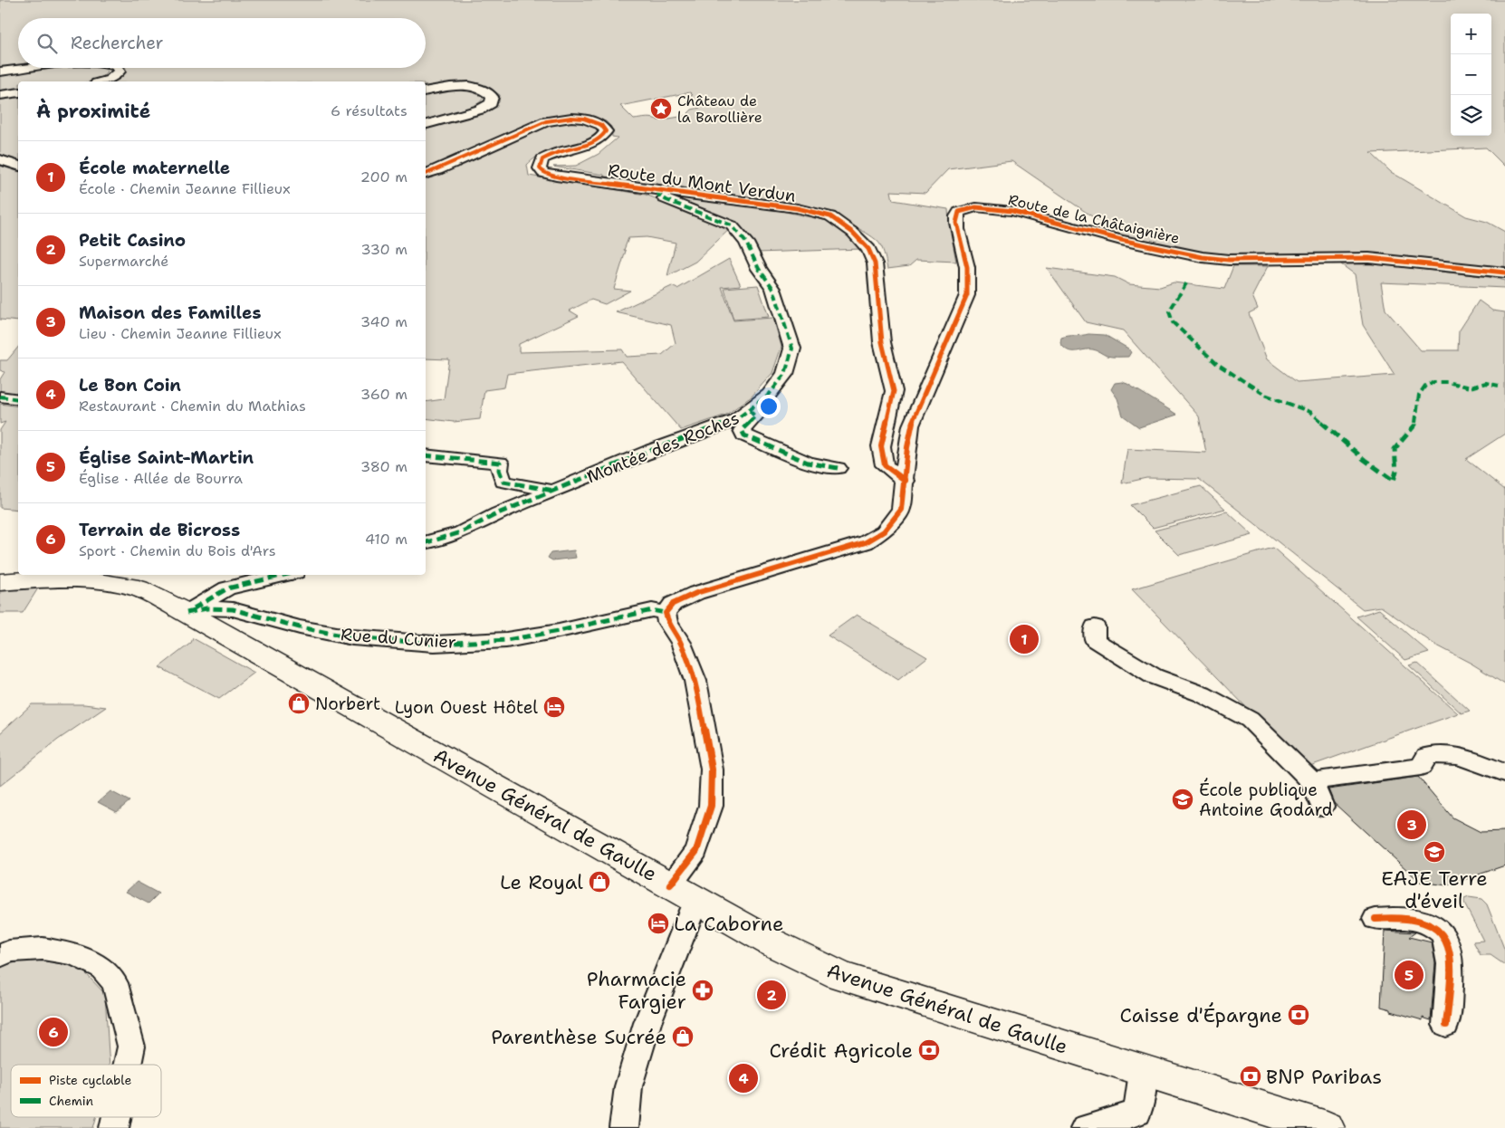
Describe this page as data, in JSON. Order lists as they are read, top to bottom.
{
  "streets": {
    "main road": ["Avenue Général de Gaulle"],
    "street": [
      "Route du Mont Verdun",
      "Route de la Châtaignière",
      "Montée des Roches",
      "Rue du Cunier"
    ]
  },
  "crossings": [
    ["Route du Mont Verdun", "Route de la Châtaignière"],
    ["Route du Mont Verdun", "Montée des Roches"],
    ["Rue du Cunier", "Avenue Général de Gaulle"]
  ],
  "places": {
    "place": ["Château de la Barollière"],
    "shop": ["Norbert", "Le Royal", "Parenthèse Sucrée"],
    "hotel": ["Lyon Ouest Hôtel", "La Caborne"],
    "school or university": ["École publique Antoine Godard", "EAJE Terre d'éveil"],
    "pharmacy": ["Pharmacie Fargier"],
    "bank": ["Caisse d'Épargne", "Crédit Agricole", "BNP Paribas"]
  },
  "legend": ["Piste cyclable", "Chemin"],
  "page": {
    "map_buttons": ["+", "−"],
    "search": "Rechercher",
    "heading": ["À proximité", "6 résultats"],
    "list": [
      {
        "mark": "1",
        "name": "École maternelle",
        "note": "École · Chemin Jeanne Fillieux",
        "value": "200 m"
      },
      {
        "mark": "2",
        "name": "Petit Casino",
        "note": "Supermarché",
        "value": "330 m"
      },
      {
        "mark": "3",
        "name": "Maison des Familles",
        "note": "Lieu · Chemin Jeanne Fillieux",
        "value": "340 m"
      },
      {
        "mark": "4",
        "name": "Le Bon Coin",
        "note": "Restaurant · Chemin du Mathias",
        "value": "360 m"
      },
      {
        "mark": "5",
        "name": "Église Saint-Martin",
        "note": "Église · Allée de Bourra",
        "value": "380 m"
      },
      {
        "mark": "6",
        "name": "Terrain de Bicross",
        "note": "Sport · Chemin du Bois d'Ars",
        "value": "410 m"
      }
    ],
    "pins": [
      "1",
      "3",
      "5",
      "2",
      "6",
      "4"
    ]
  }
}
